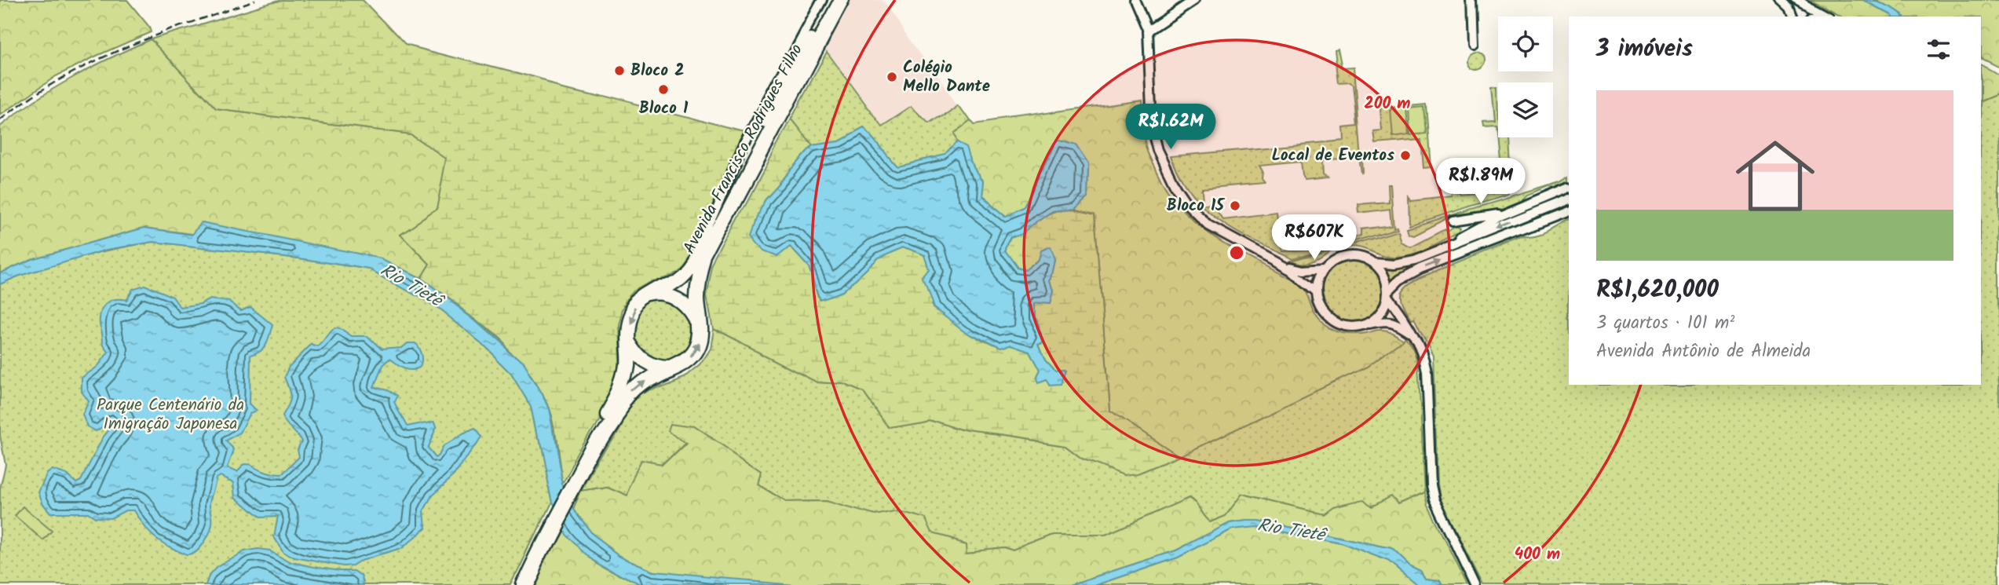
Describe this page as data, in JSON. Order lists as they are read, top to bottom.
{
  "streets": {
    "main road": ["Avenida Francisco Rodrigues Filho"]
  },
  "water": ["Rio Tietê"],
  "parks": ["Parque Centenário da Imigração Japonesa"],
  "places": [
    "Bloco 2",
    "Colégio Mello Dante",
    "Bloco 1",
    "Local de Eventos",
    "Bloco 15"
  ],
  "page": {
    "heading": "3 imóveis",
    "list": [
      {
        "name": "R$1,620,000",
        "note": "3 quartos · 101 m² · Avenida Antônio de Almeida"
      }
    ],
    "price": ["R$1.62M", "R$1.89M", "R$607K"]
  },
  "rings": ["200 m", "400 m"]
}
